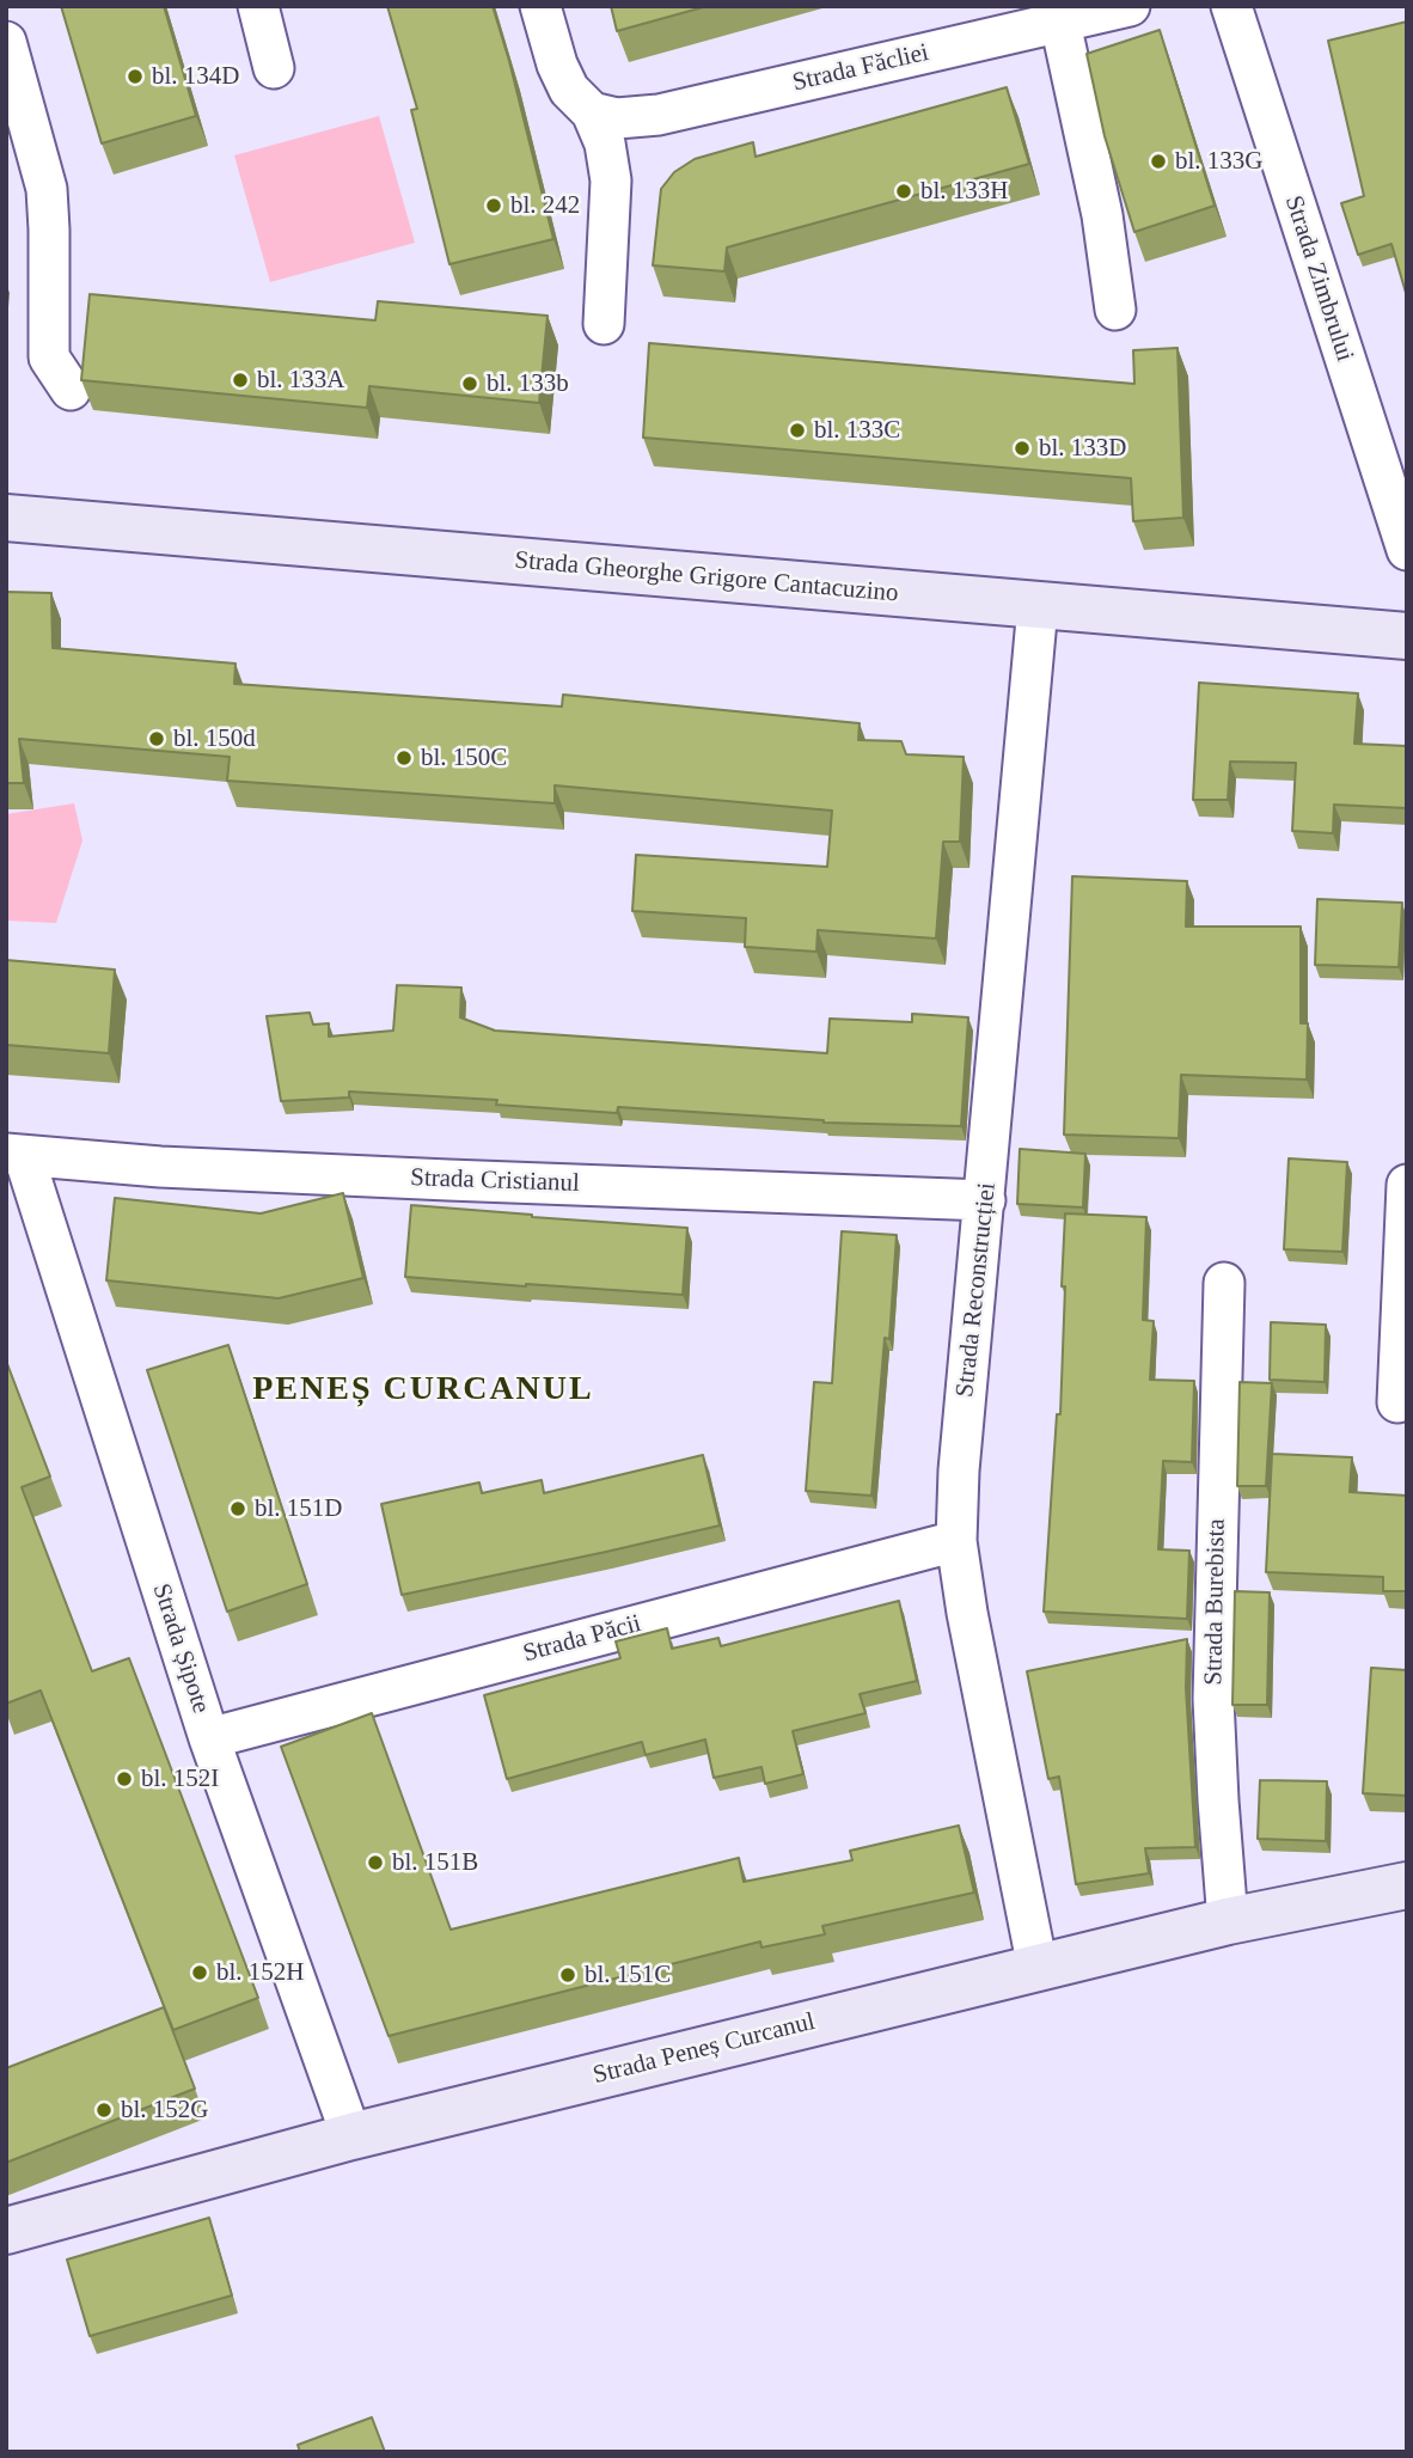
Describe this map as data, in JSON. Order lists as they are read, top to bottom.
{
  "streets": {
    "street": [
      "Strada Făcliei",
      "Strada Zimbrului",
      "Strada Gheorghe Grigore Cantacuzino",
      "Strada Cristianul",
      "Strada Reconstrucției",
      "Strada Burebista",
      "Strada Păcii",
      "Strada Șipote",
      "Strada Peneș Curcanul"
    ]
  },
  "crossings": [
    ["Strada Gheorghe Grigore Cantacuzino", "Strada Reconstrucției"],
    ["Strada Cristianul", "Strada Reconstrucției"],
    ["Strada Cristianul", "Strada Șipote"],
    ["Strada Reconstrucției", "Strada Păcii"],
    ["Strada Reconstrucției", "Strada Peneș Curcanul"],
    ["Strada Burebista", "Strada Peneș Curcanul"],
    ["Strada Păcii", "Strada Șipote"],
    ["Strada Șipote", "Strada Peneș Curcanul"]
  ],
  "districts": ["PENEȘ CURCANUL"],
  "places": [
    "bl. 134D",
    "bl. 133G",
    "bl. 133H",
    "bl. 242",
    "bl. 133A",
    "bl. 133b",
    "bl. 133C",
    "bl. 133D",
    "bl. 150d",
    "bl. 150C",
    "bl. 151D",
    "bl. 152I",
    "bl. 151B",
    "bl. 152H",
    "bl. 151C",
    "bl. 152G"
  ]
}
